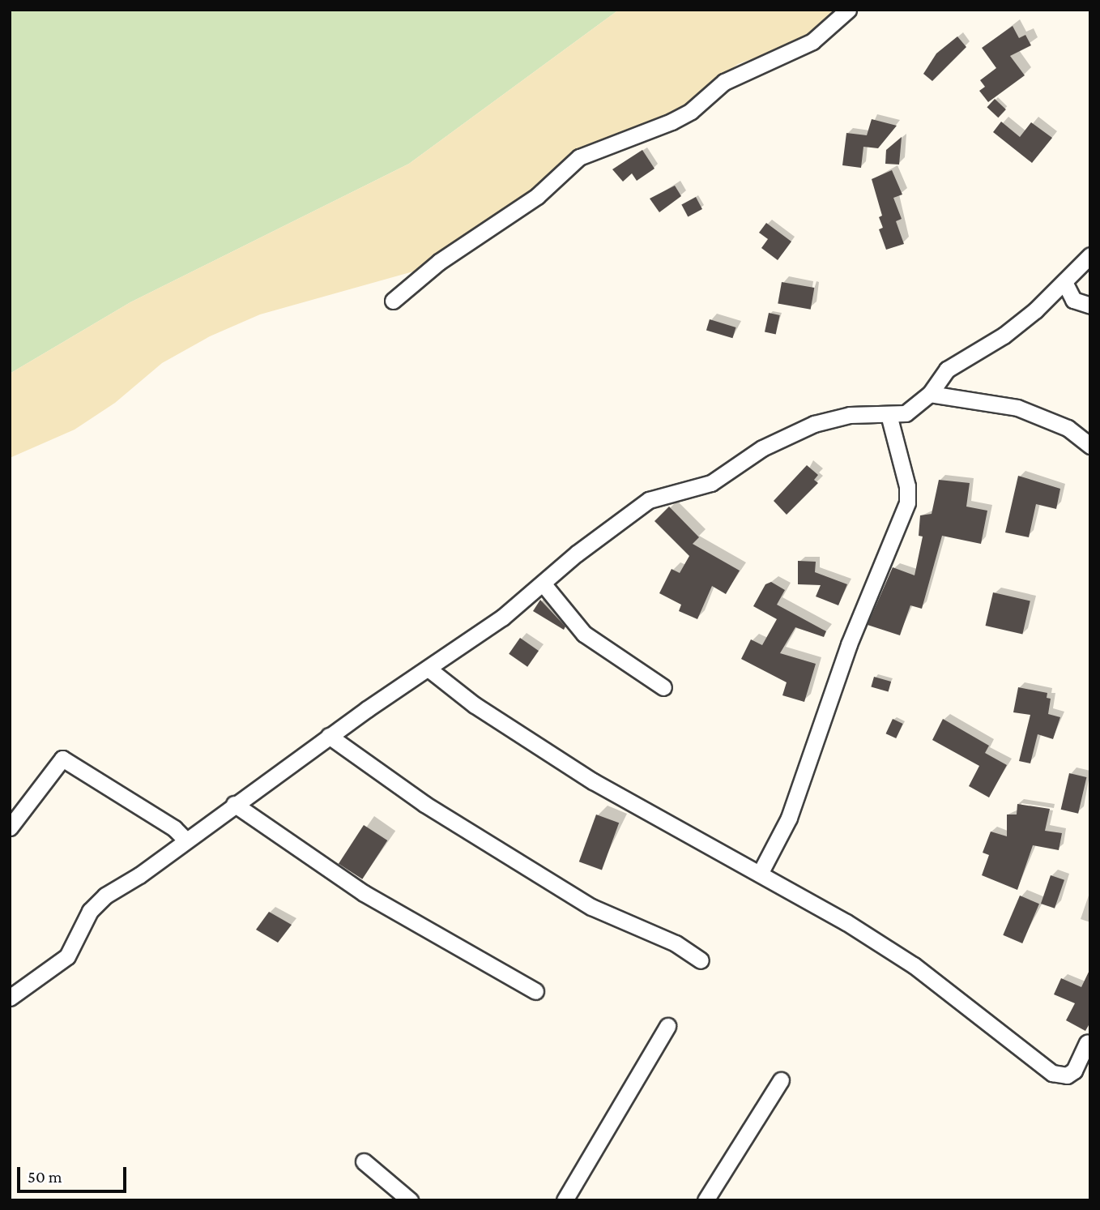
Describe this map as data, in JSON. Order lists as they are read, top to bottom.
{
  "scale_bar": "50 m"
}
